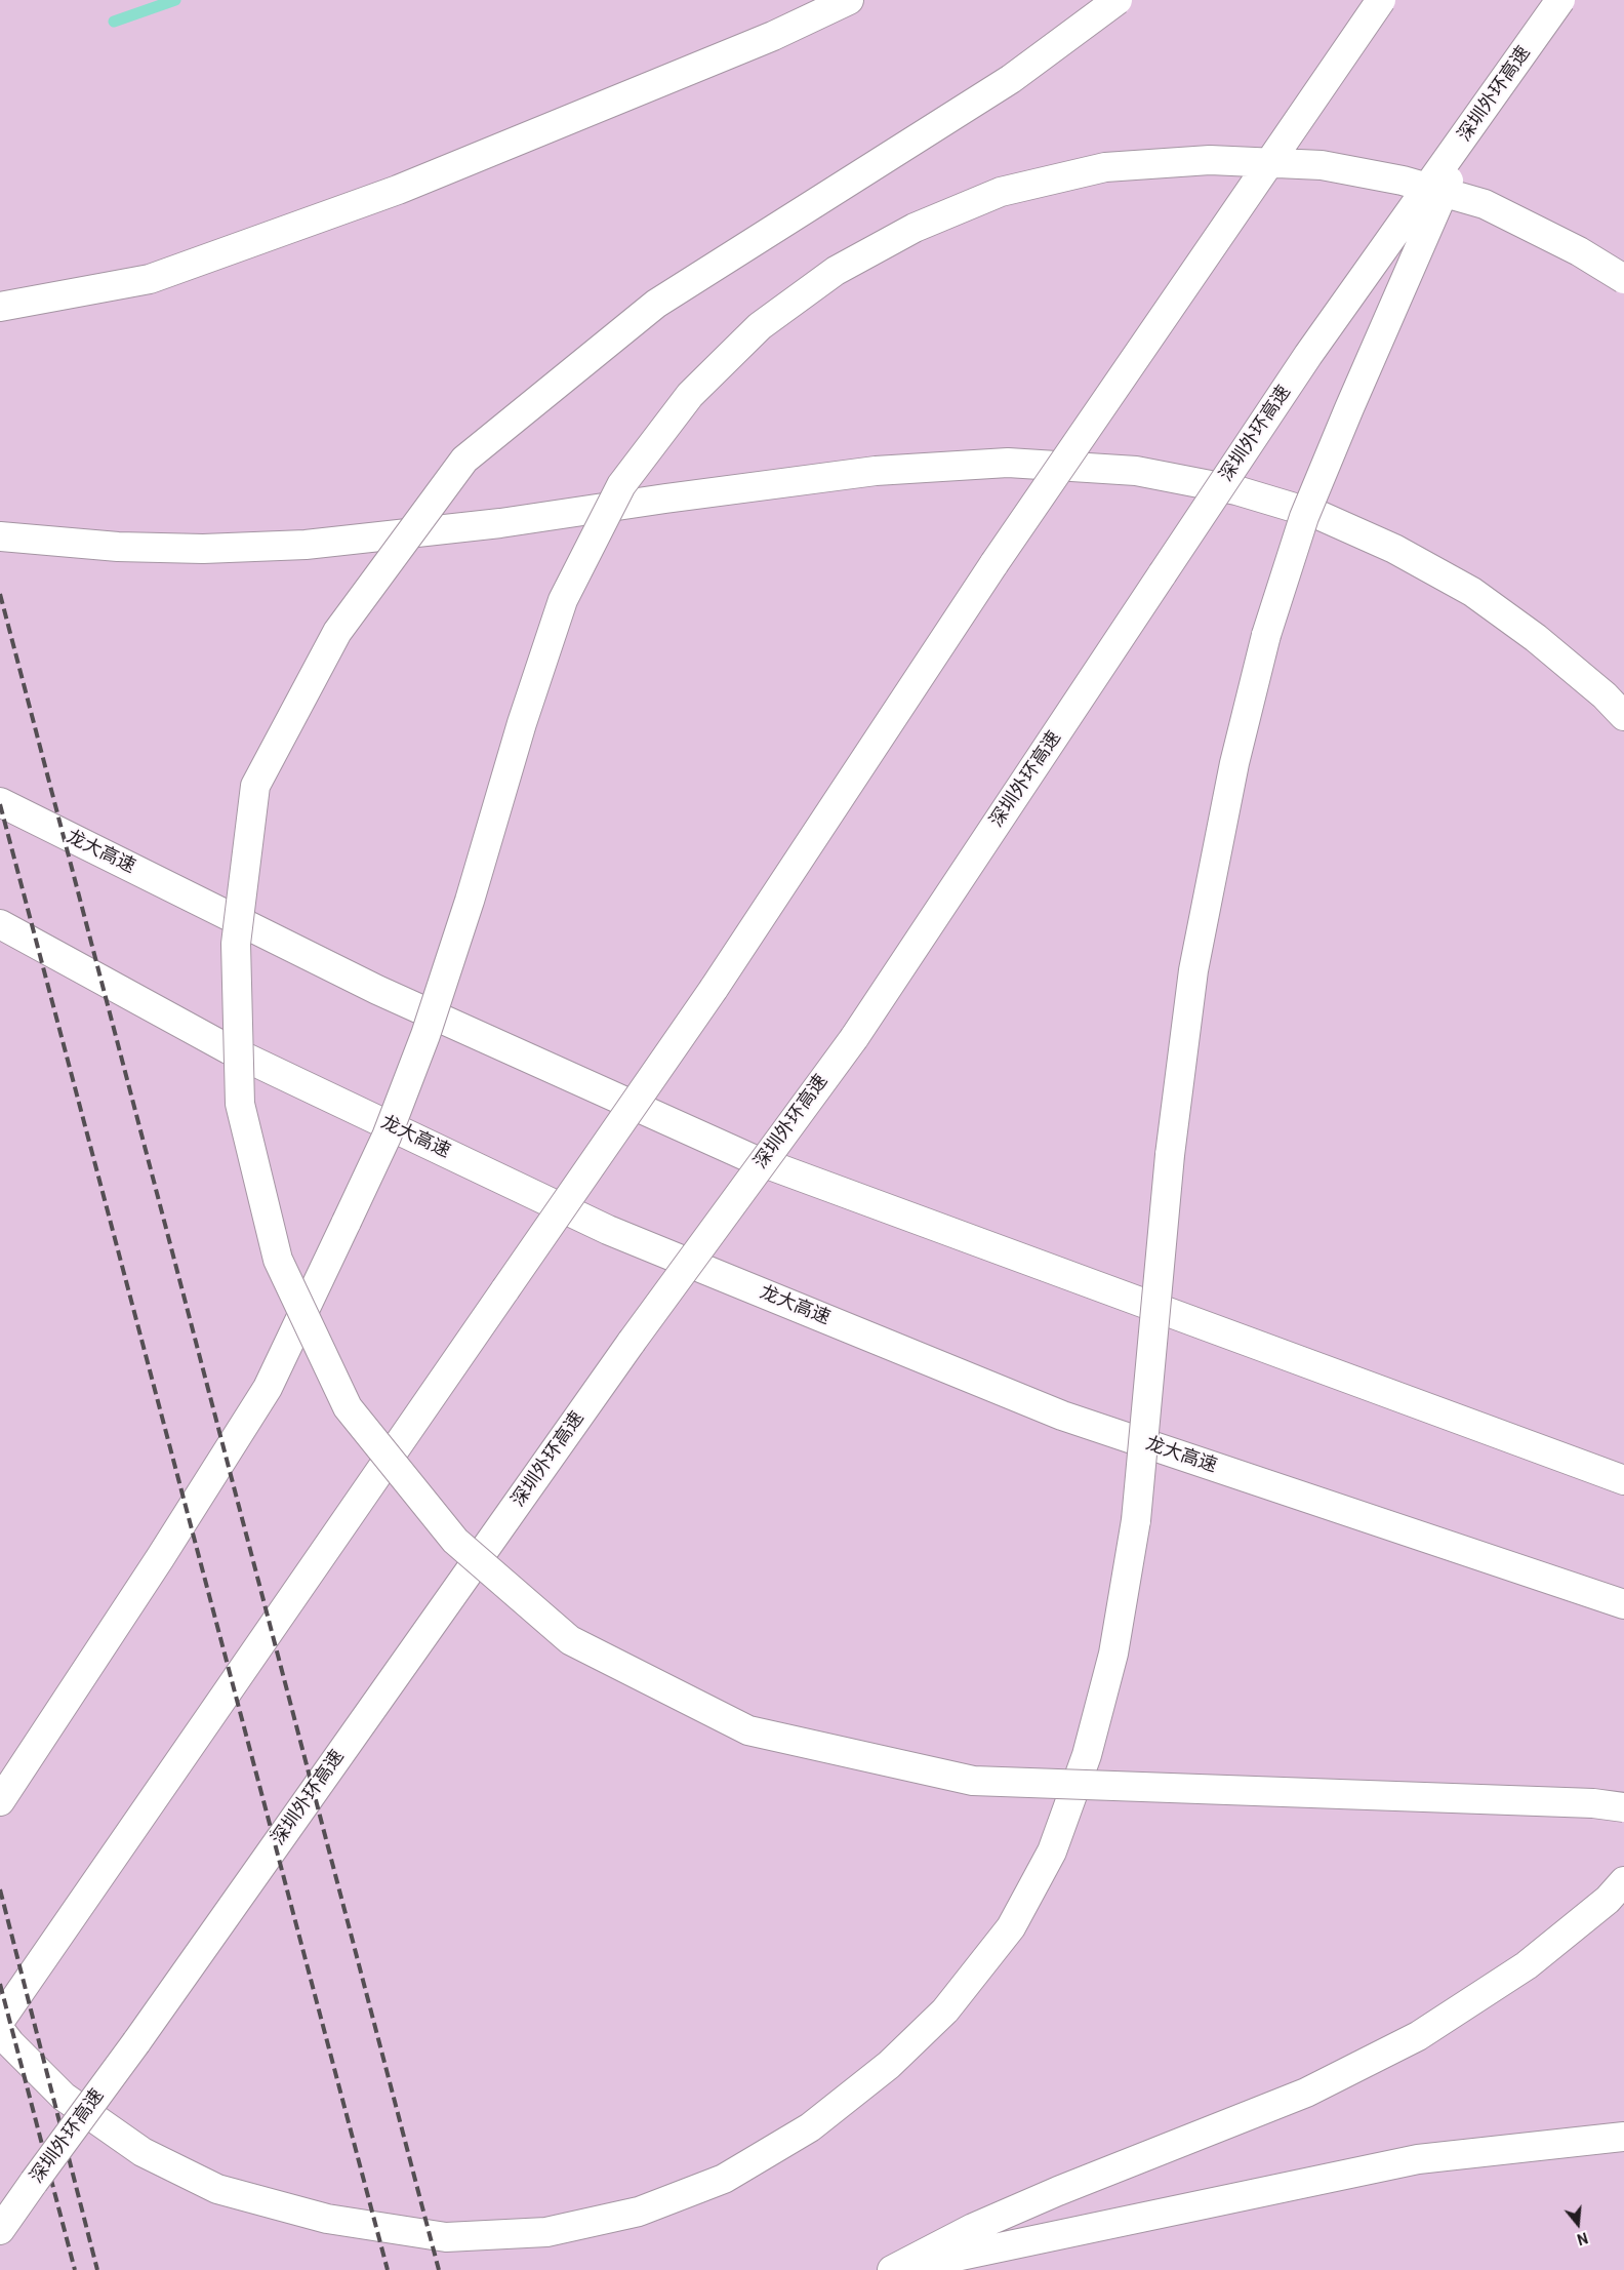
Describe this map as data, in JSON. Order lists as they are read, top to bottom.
{
  "streets": {
    "highway": ["深圳外环高速", "龙大高速"]
  },
  "north": "bottom"
}
